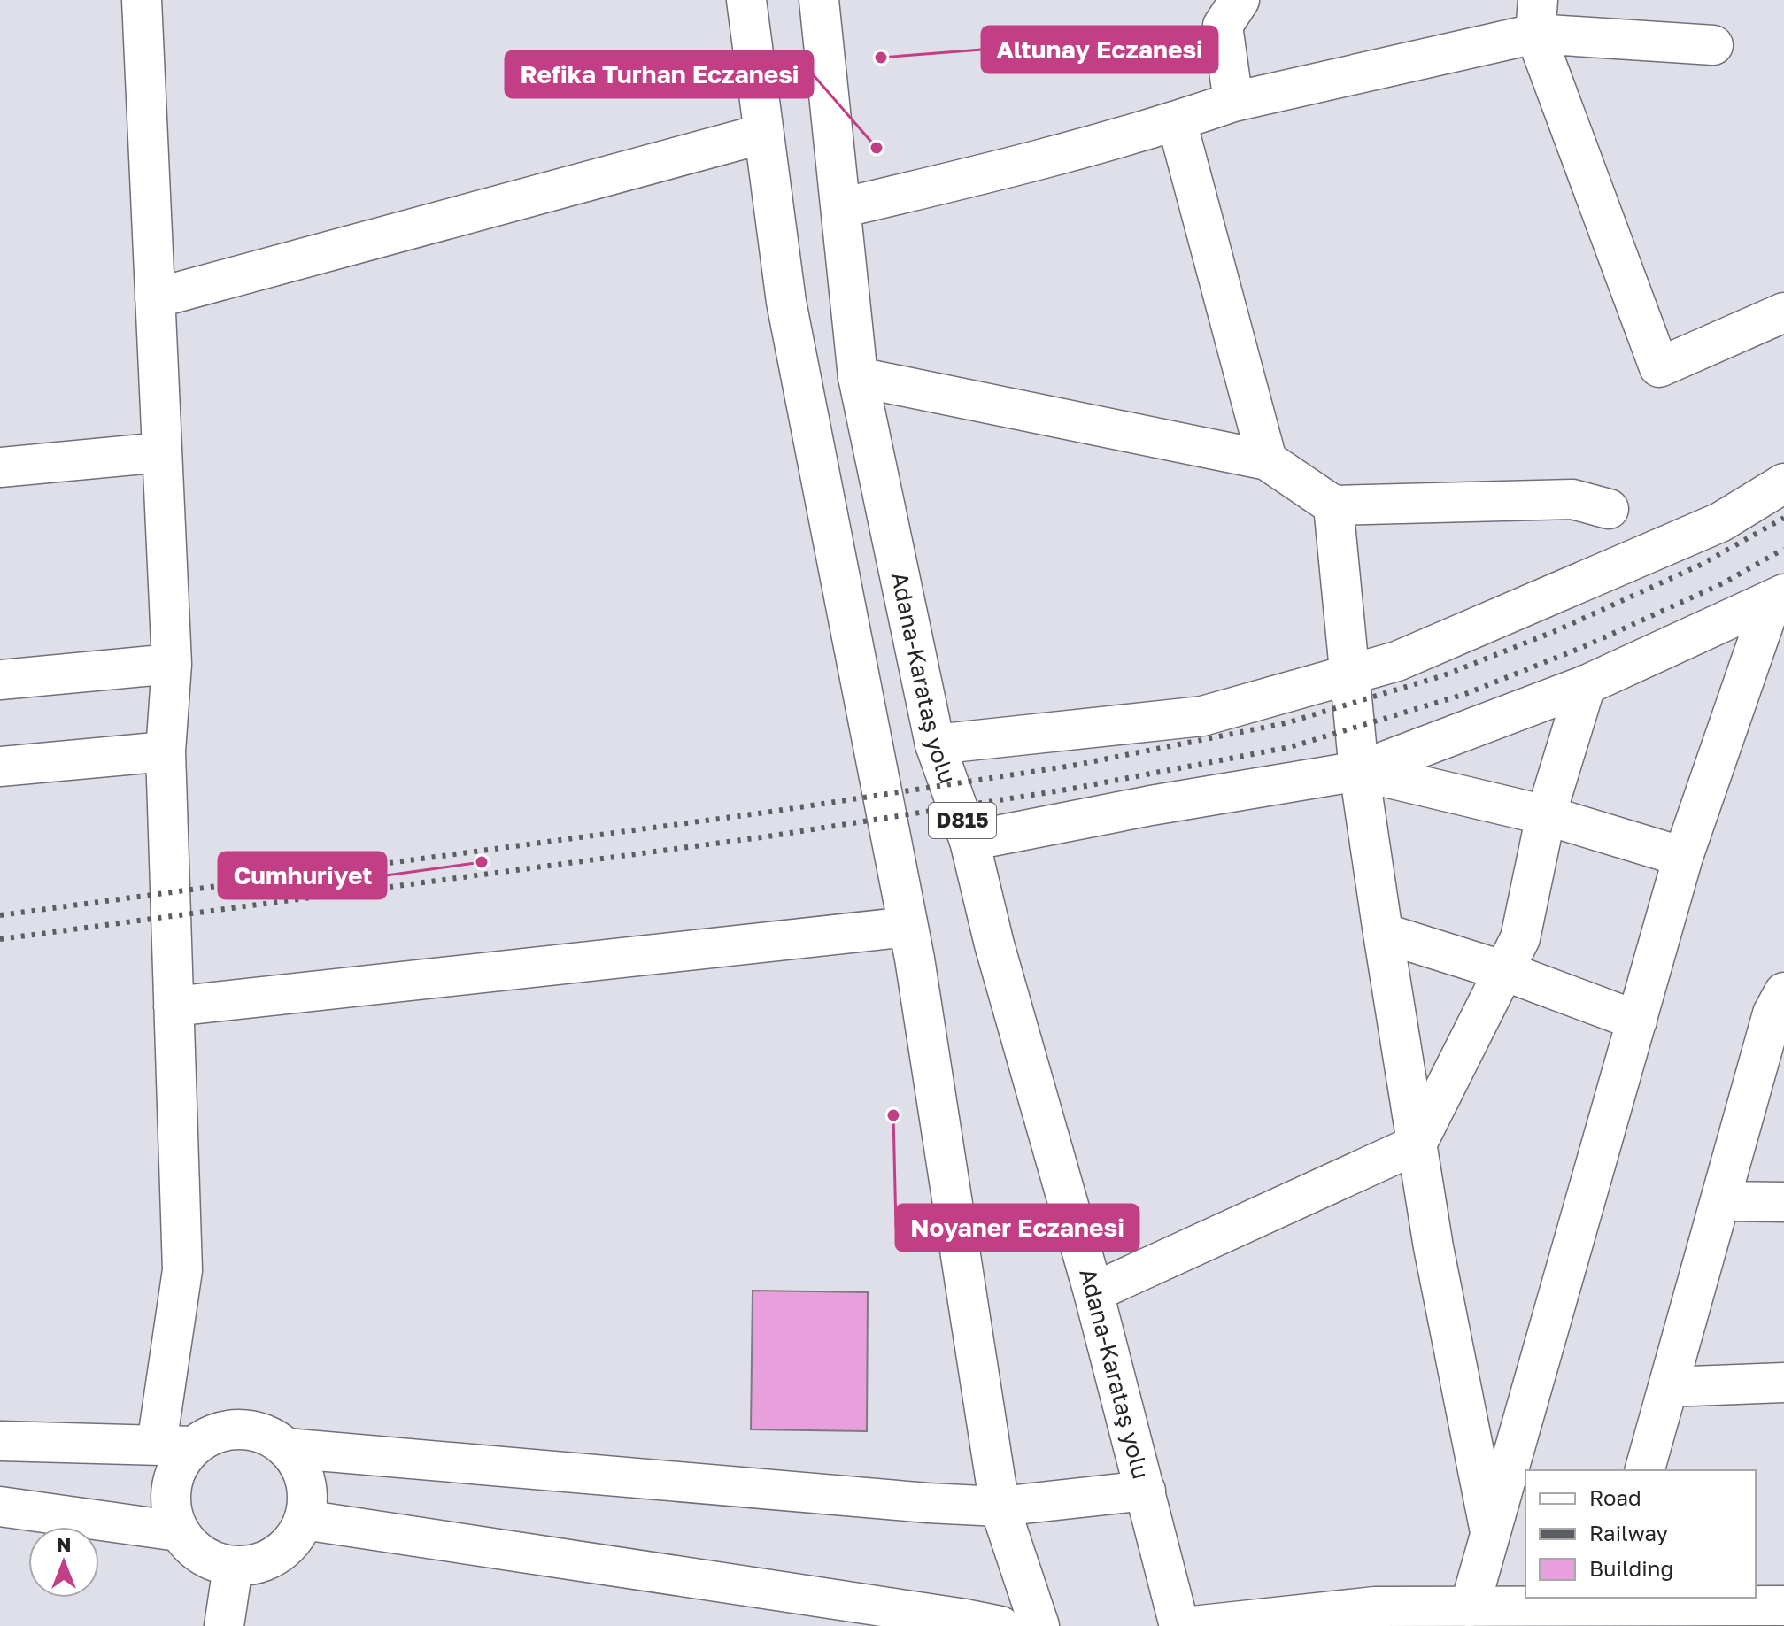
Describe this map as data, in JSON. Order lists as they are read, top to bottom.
{
  "streets": {
    "street": ["Adana-Karataş yolu", "D815"]
  },
  "places": [
    "Altunay Eczanesi",
    "Refika Turhan Eczanesi",
    "Cumhuriyet",
    "Noyaner Eczanesi"
  ],
  "legend": ["Road", "Railway", "Building"],
  "north": "top"
}
